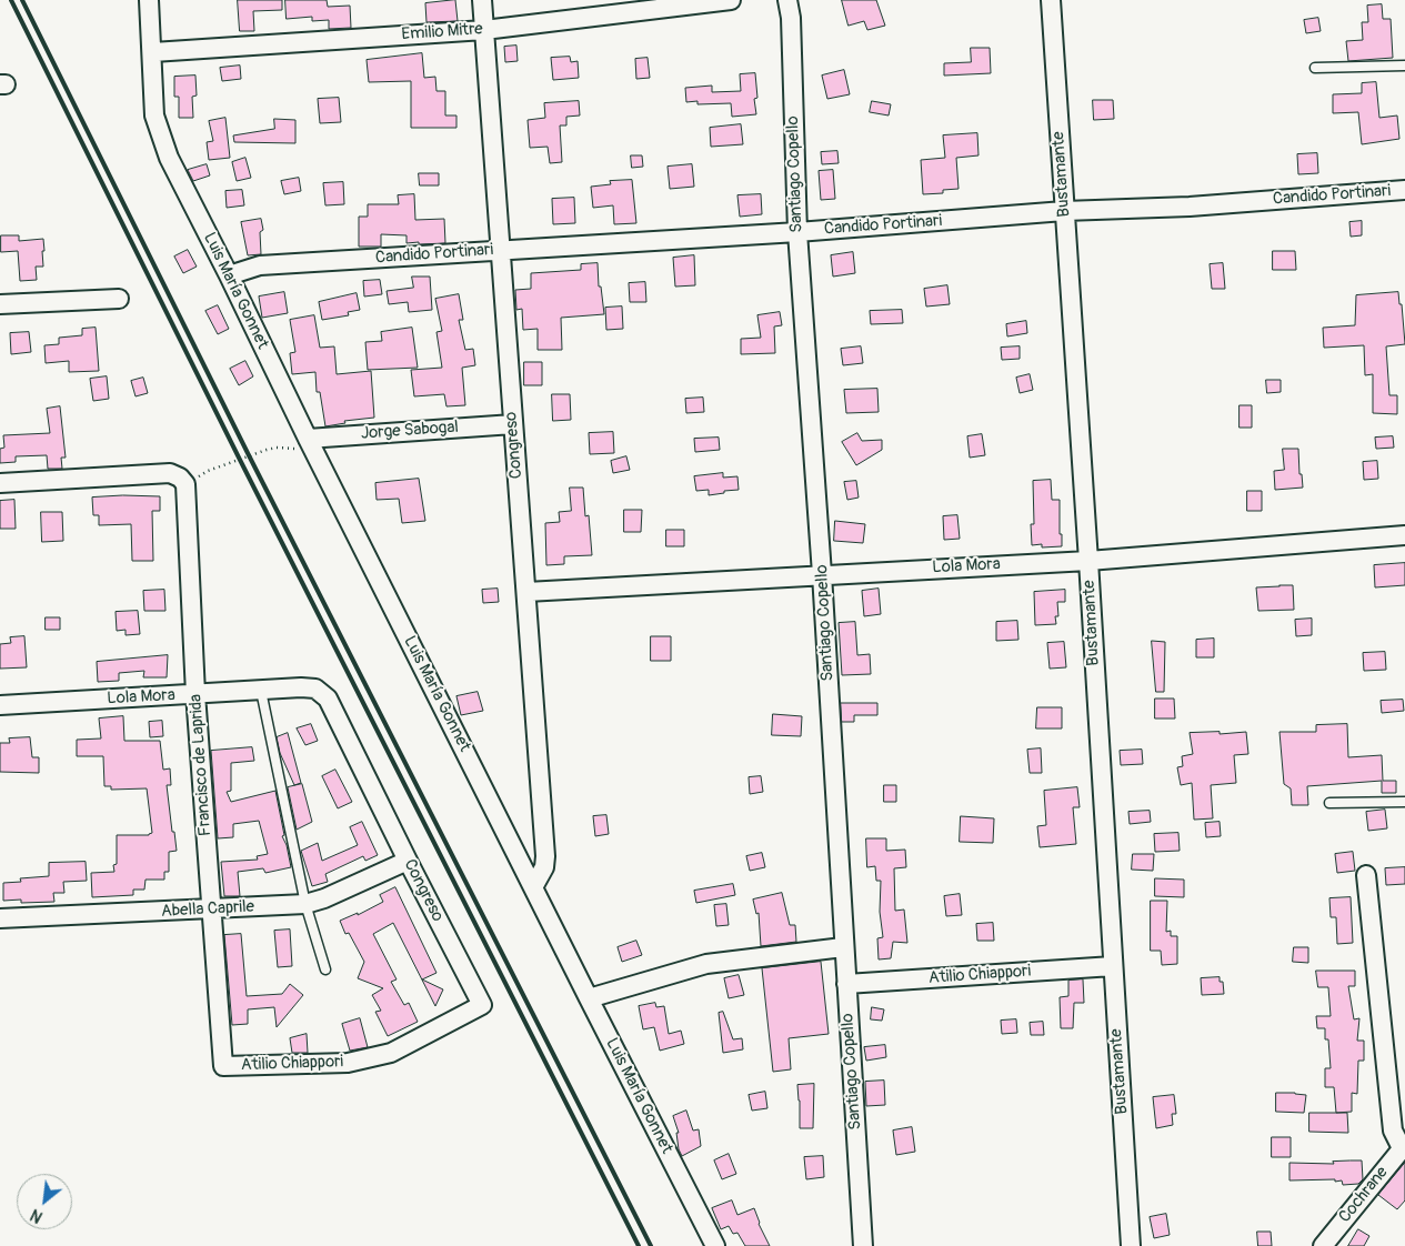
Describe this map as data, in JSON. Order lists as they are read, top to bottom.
{
  "streets": {
    "street": [
      "Emilio Mitre",
      "Santiago Copello",
      "Bustamante",
      "Candido Portinari",
      "Luis María Gonnet",
      "Jorge Sabogal",
      "Congreso",
      "Lola Mora",
      "Francisco de Laprida",
      "Abella Caprile",
      "Atilio Chiappori",
      "Cochrane"
    ]
  },
  "crossings": [
    ["Emilio Mitre", "Luis María Gonnet"],
    ["Emilio Mitre", "Congreso"],
    ["Santiago Copello", "Candido Portinari"],
    ["Santiago Copello", "Lola Mora"],
    ["Santiago Copello", "Atilio Chiappori"],
    ["Bustamante", "Candido Portinari"],
    ["Bustamante", "Lola Mora"],
    ["Bustamante", "Atilio Chiappori"],
    ["Candido Portinari", "Luis María Gonnet"],
    ["Candido Portinari", "Congreso"],
    ["Luis María Gonnet", "Jorge Sabogal"],
    ["Luis María Gonnet", "Congreso"],
    ["Jorge Sabogal", "Congreso"],
    ["Congreso", "Lola Mora"],
    ["Congreso", "Abella Caprile"],
    ["Congreso", "Atilio Chiappori"],
    ["Lola Mora", "Francisco de Laprida"],
    ["Francisco de Laprida", "Abella Caprile"],
    ["Francisco de Laprida", "Atilio Chiappori"]
  ],
  "north": "bottom left"
}
